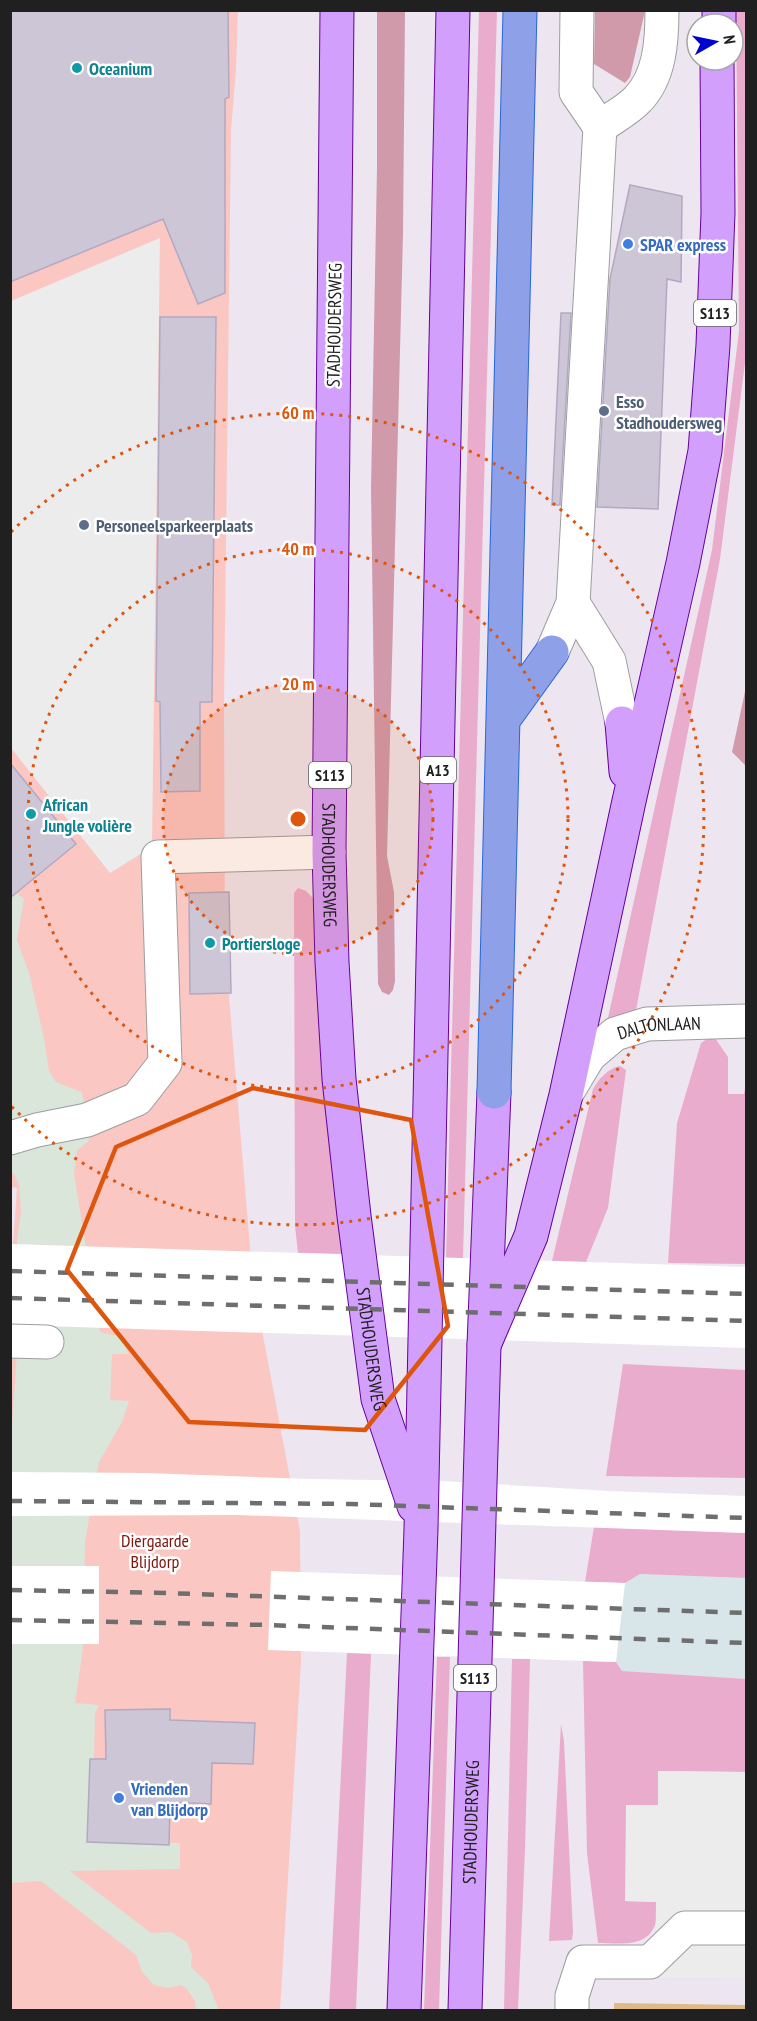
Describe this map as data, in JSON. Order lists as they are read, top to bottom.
{
  "streets": {
    "highway": ["STADHOUDERSWEG"],
    "main road": ["S113", "A13"],
    "street": ["DALTONLAAN"]
  },
  "crossings": [
    ["STADHOUDERSWEG", "DALTONLAAN"]
  ],
  "parks": ["Diergaarde Blijdorp"],
  "places": [
    "Oceanium",
    "SPAR express",
    "Esso Stadhoudersweg",
    "Personeelsparkeerplaats",
    "African Jungle volière",
    "Portiersloge",
    "Vrienden van Blijdorp"
  ],
  "north": "right",
  "rings": ["60 m", "40 m", "20 m"]
}
